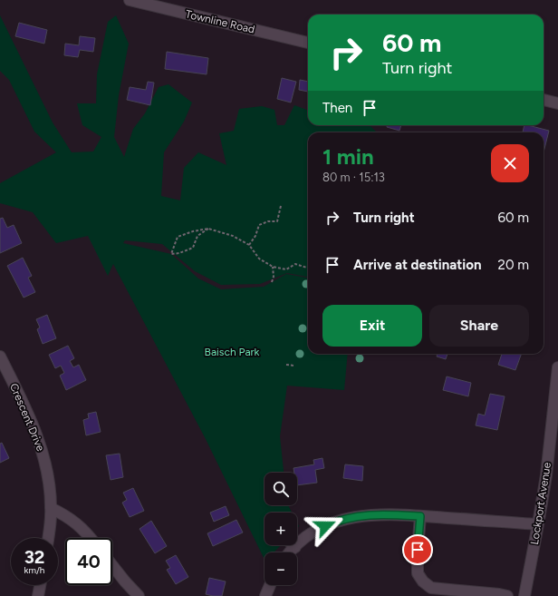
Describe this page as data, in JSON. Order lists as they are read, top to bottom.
{
  "streets": {
    "street": ["Townline Road", "Crescent Drive", "Lockport Avenue"]
  },
  "parks": ["Baisch Park"],
  "page": {
    "turn": ["60 m", "Turn right"],
    "then": "Then",
    "heading": ["1 min", "80 m · 15:13"],
    "list": [
      {
        "name": "Turn right",
        "value": "60 m"
      },
      {
        "name": "Arrive at destination",
        "value": "20 m"
      }
    ],
    "buttons": ["Exit", "Share"],
    "map_buttons": ["+", "−"],
    "speed": "32 km/h",
    "limit": "40"
  }
}
